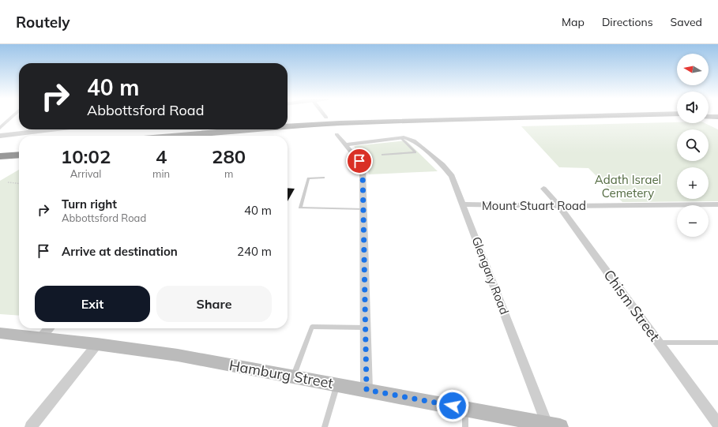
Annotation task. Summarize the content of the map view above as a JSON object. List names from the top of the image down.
{
  "streets": {
    "main road": ["Hamburg Street"],
    "street": ["Mount Stuart Road", "Glengary Road", "Chism Street"]
  },
  "crossings": [
    ["Mount Stuart Road", "Glengary Road"],
    ["Mount Stuart Road", "Chism Street"],
    ["Glengary Road", "Hamburg Street"]
  ],
  "parks": ["Adath Israel Cemetery"],
  "north": "left",
  "page": {
    "header": "Routely",
    "nav": ["Map", "Directions", "Saved"],
    "map_buttons": ["+", "−"],
    "turn": ["40 m", "Abbottsford Road"],
    "eta": [
      "10:02",
      "Arrival",
      "4",
      "min",
      "280",
      "m"
    ],
    "list": [
      {
        "name": "Turn right",
        "note": "Abbottsford Road",
        "value": "40 m"
      },
      {
        "name": "Arrive at destination",
        "value": "240 m"
      }
    ],
    "buttons": ["Exit", "Share"]
  }
}
